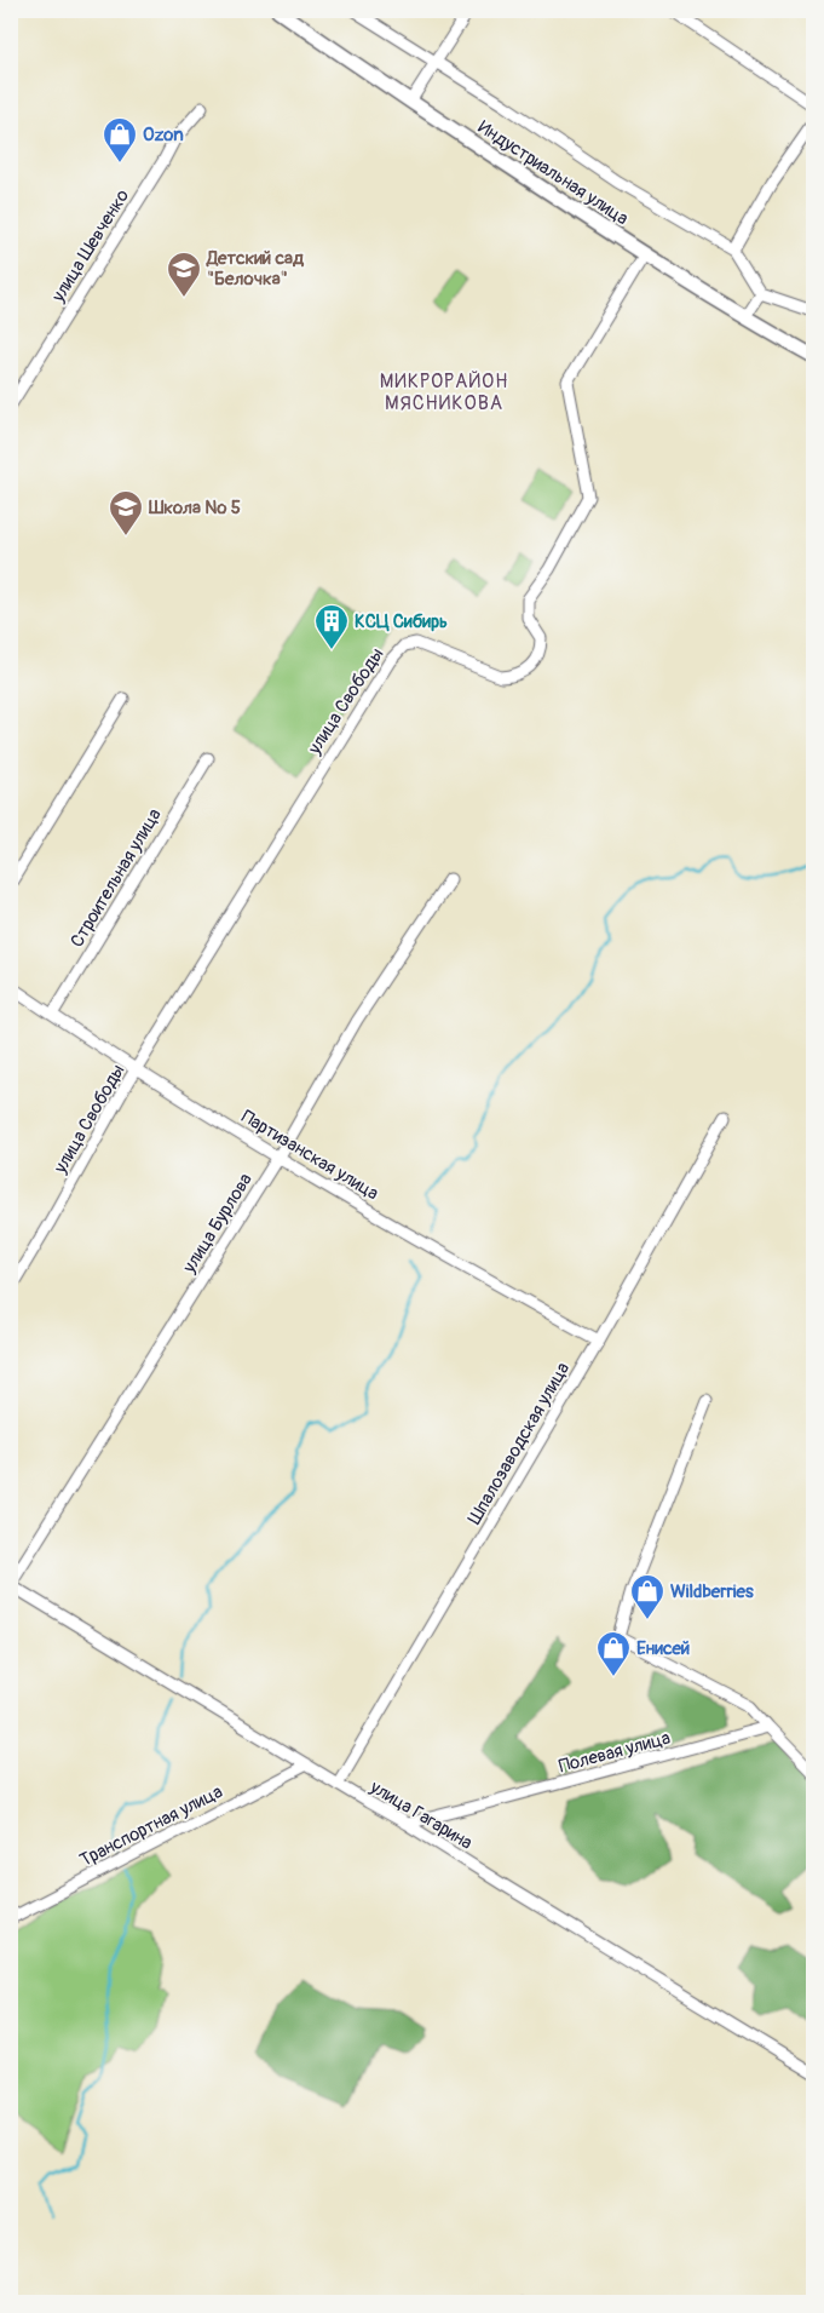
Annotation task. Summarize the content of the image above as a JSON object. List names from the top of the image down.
{
  "streets": {
    "street": [
      "Индустриальная улица",
      "улица Шевченко",
      "улица Свободы",
      "Строительная улица",
      "Партизанская улица",
      "улица Бурлова",
      "Шпалозаводская улица",
      "Полевая улица",
      "улица Гагарина",
      "Транспортная улица"
    ]
  },
  "crossings": [
    ["Индустриальная улица", "улица Свободы"],
    ["улица Свободы", "Партизанская улица"],
    ["Строительная улица", "Партизанская улица"],
    ["Партизанская улица", "улица Бурлова"],
    ["Партизанская улица", "Шпалозаводская улица"],
    ["улица Бурлова", "улица Гагарина"],
    ["Шпалозаводская улица", "улица Гагарина"],
    ["Полевая улица", "улица Гагарина"],
    ["улица Гагарина", "Транспортная улица"]
  ],
  "districts": ["МИКРОРАЙОН МЯСНИКОВА"],
  "places": {
    "shop": ["Ozon", "Wildberries", "Енисей"],
    "school or university": ["Детский сад \"Белочка\"", "Школа № 5"],
    "building": ["КСЦ Сибирь"]
  }
}
